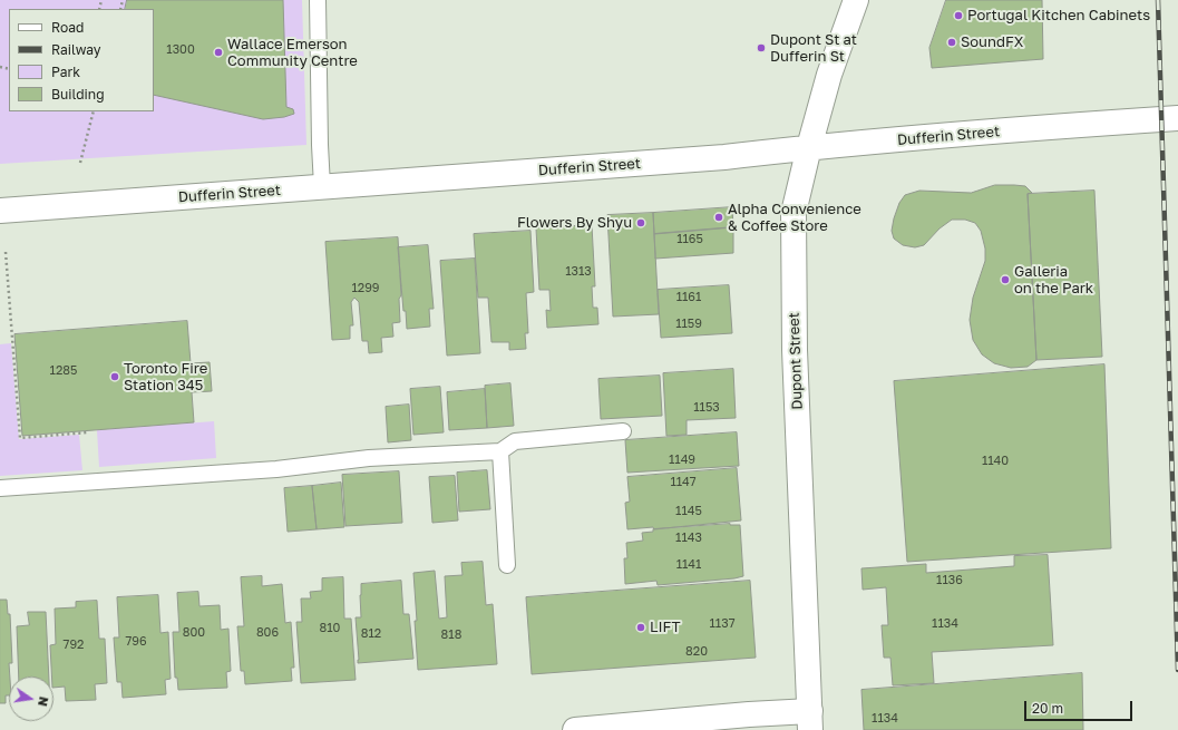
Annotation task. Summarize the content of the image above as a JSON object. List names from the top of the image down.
{
  "streets": {
    "main road": ["Dufferin Street", "Dupont Street"]
  },
  "crossings": [
    ["Dufferin Street", "Dupont Street"]
  ],
  "places": [
    "Portugal Kitchen Cabinets",
    "SoundFX",
    "Dupont St at Dufferin St",
    "Wallace Emerson Community Centre",
    "Alpha Convenience & Coffee Store",
    "Flowers By Shyu",
    "Galleria on the Park",
    "Toronto Fire Station 345",
    "LIFT"
  ],
  "house_numbers": [
    "1300",
    "1165",
    "1313",
    "1299",
    "1161",
    "1159",
    "1285",
    "1153",
    "1149",
    "1140",
    "1147",
    "1145",
    "1143",
    "1141",
    "1136",
    "1137",
    "1134",
    "810",
    "800",
    "806",
    "812",
    "818",
    "796",
    "792",
    "820",
    "1134"
  ],
  "legend": [
    "Road",
    "Railway",
    "Park",
    "Building"
  ],
  "scale_bar": "20 m",
  "north": "right"
}
